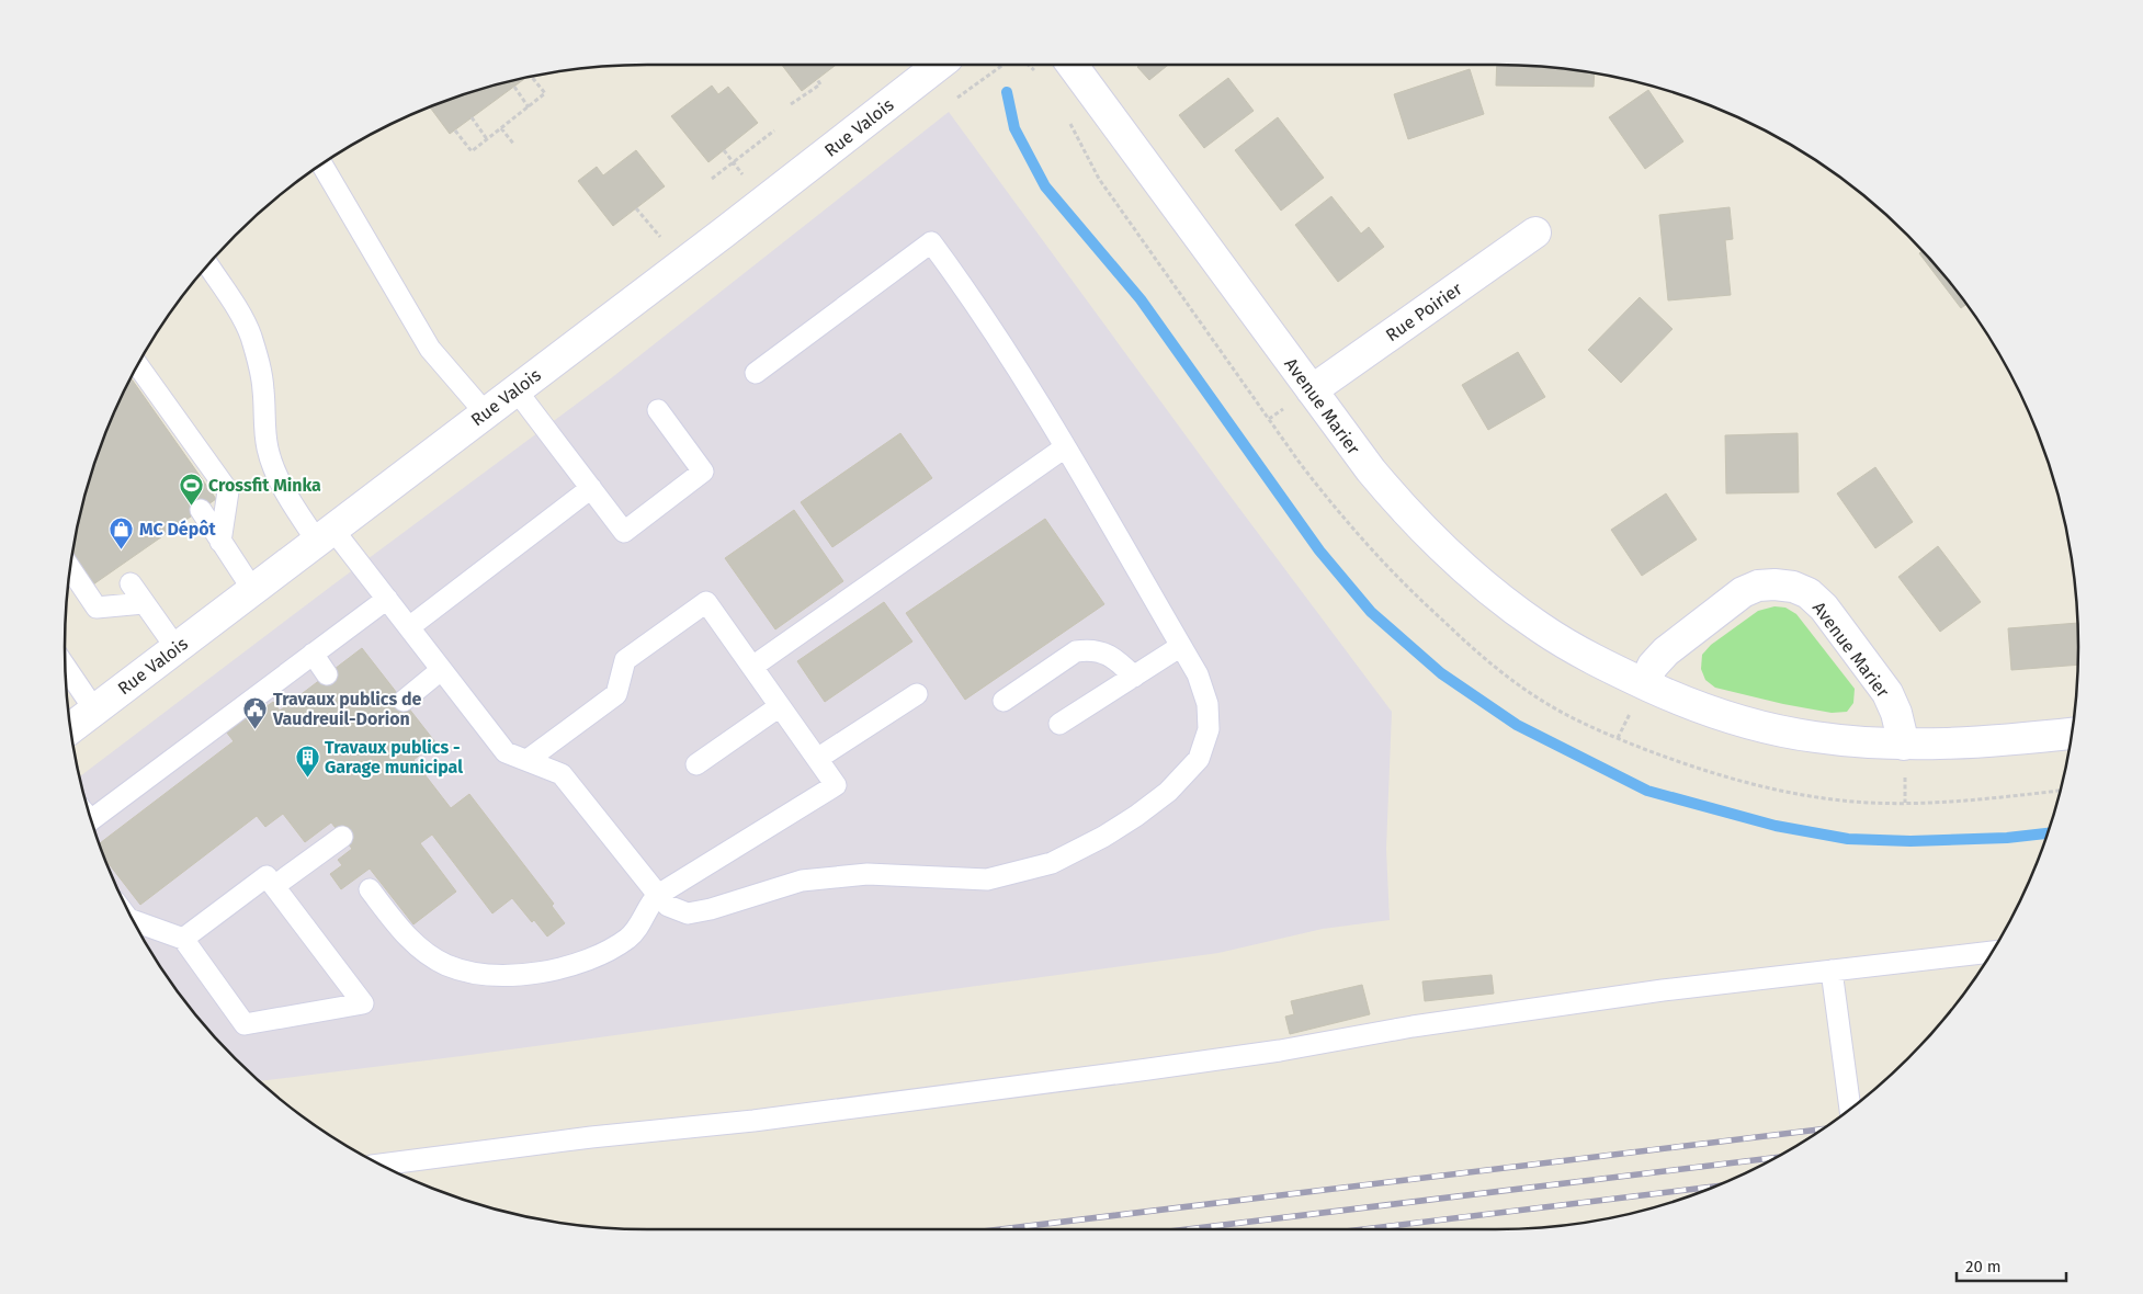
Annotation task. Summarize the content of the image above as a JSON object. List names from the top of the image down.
{
  "streets": {
    "street": ["Rue Valois", "Rue Poirier", "Avenue Marier"]
  },
  "crossings": [
    ["Rue Poirier", "Avenue Marier"]
  ],
  "places": {
    "sports": ["Crossfit Minka"],
    "shop": ["MC Dépôt"],
    "public building": ["Travaux publics de Vaudreuil-Dorion"],
    "building": ["Travaux publics - Garage municipal"]
  },
  "scale_bar": "20 m"
}
